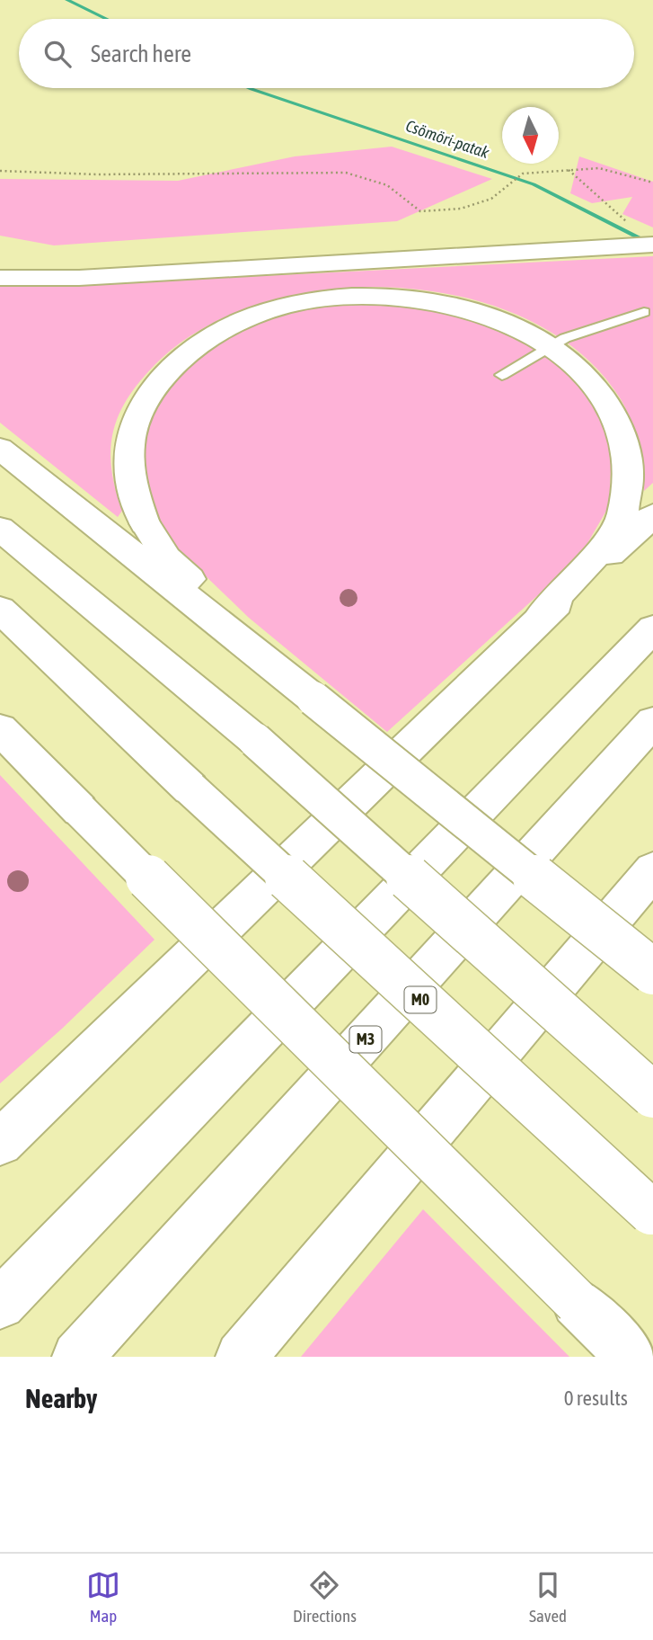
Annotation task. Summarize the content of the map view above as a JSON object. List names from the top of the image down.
{
  "streets": {
    "highway": ["M0", "M3"]
  },
  "water": ["Csömöri-patak"],
  "north": "bottom",
  "page": {
    "search": "Search here",
    "heading": ["Nearby", "0 results"],
    "nav": ["Map", "Directions", "Saved"]
  }
}
